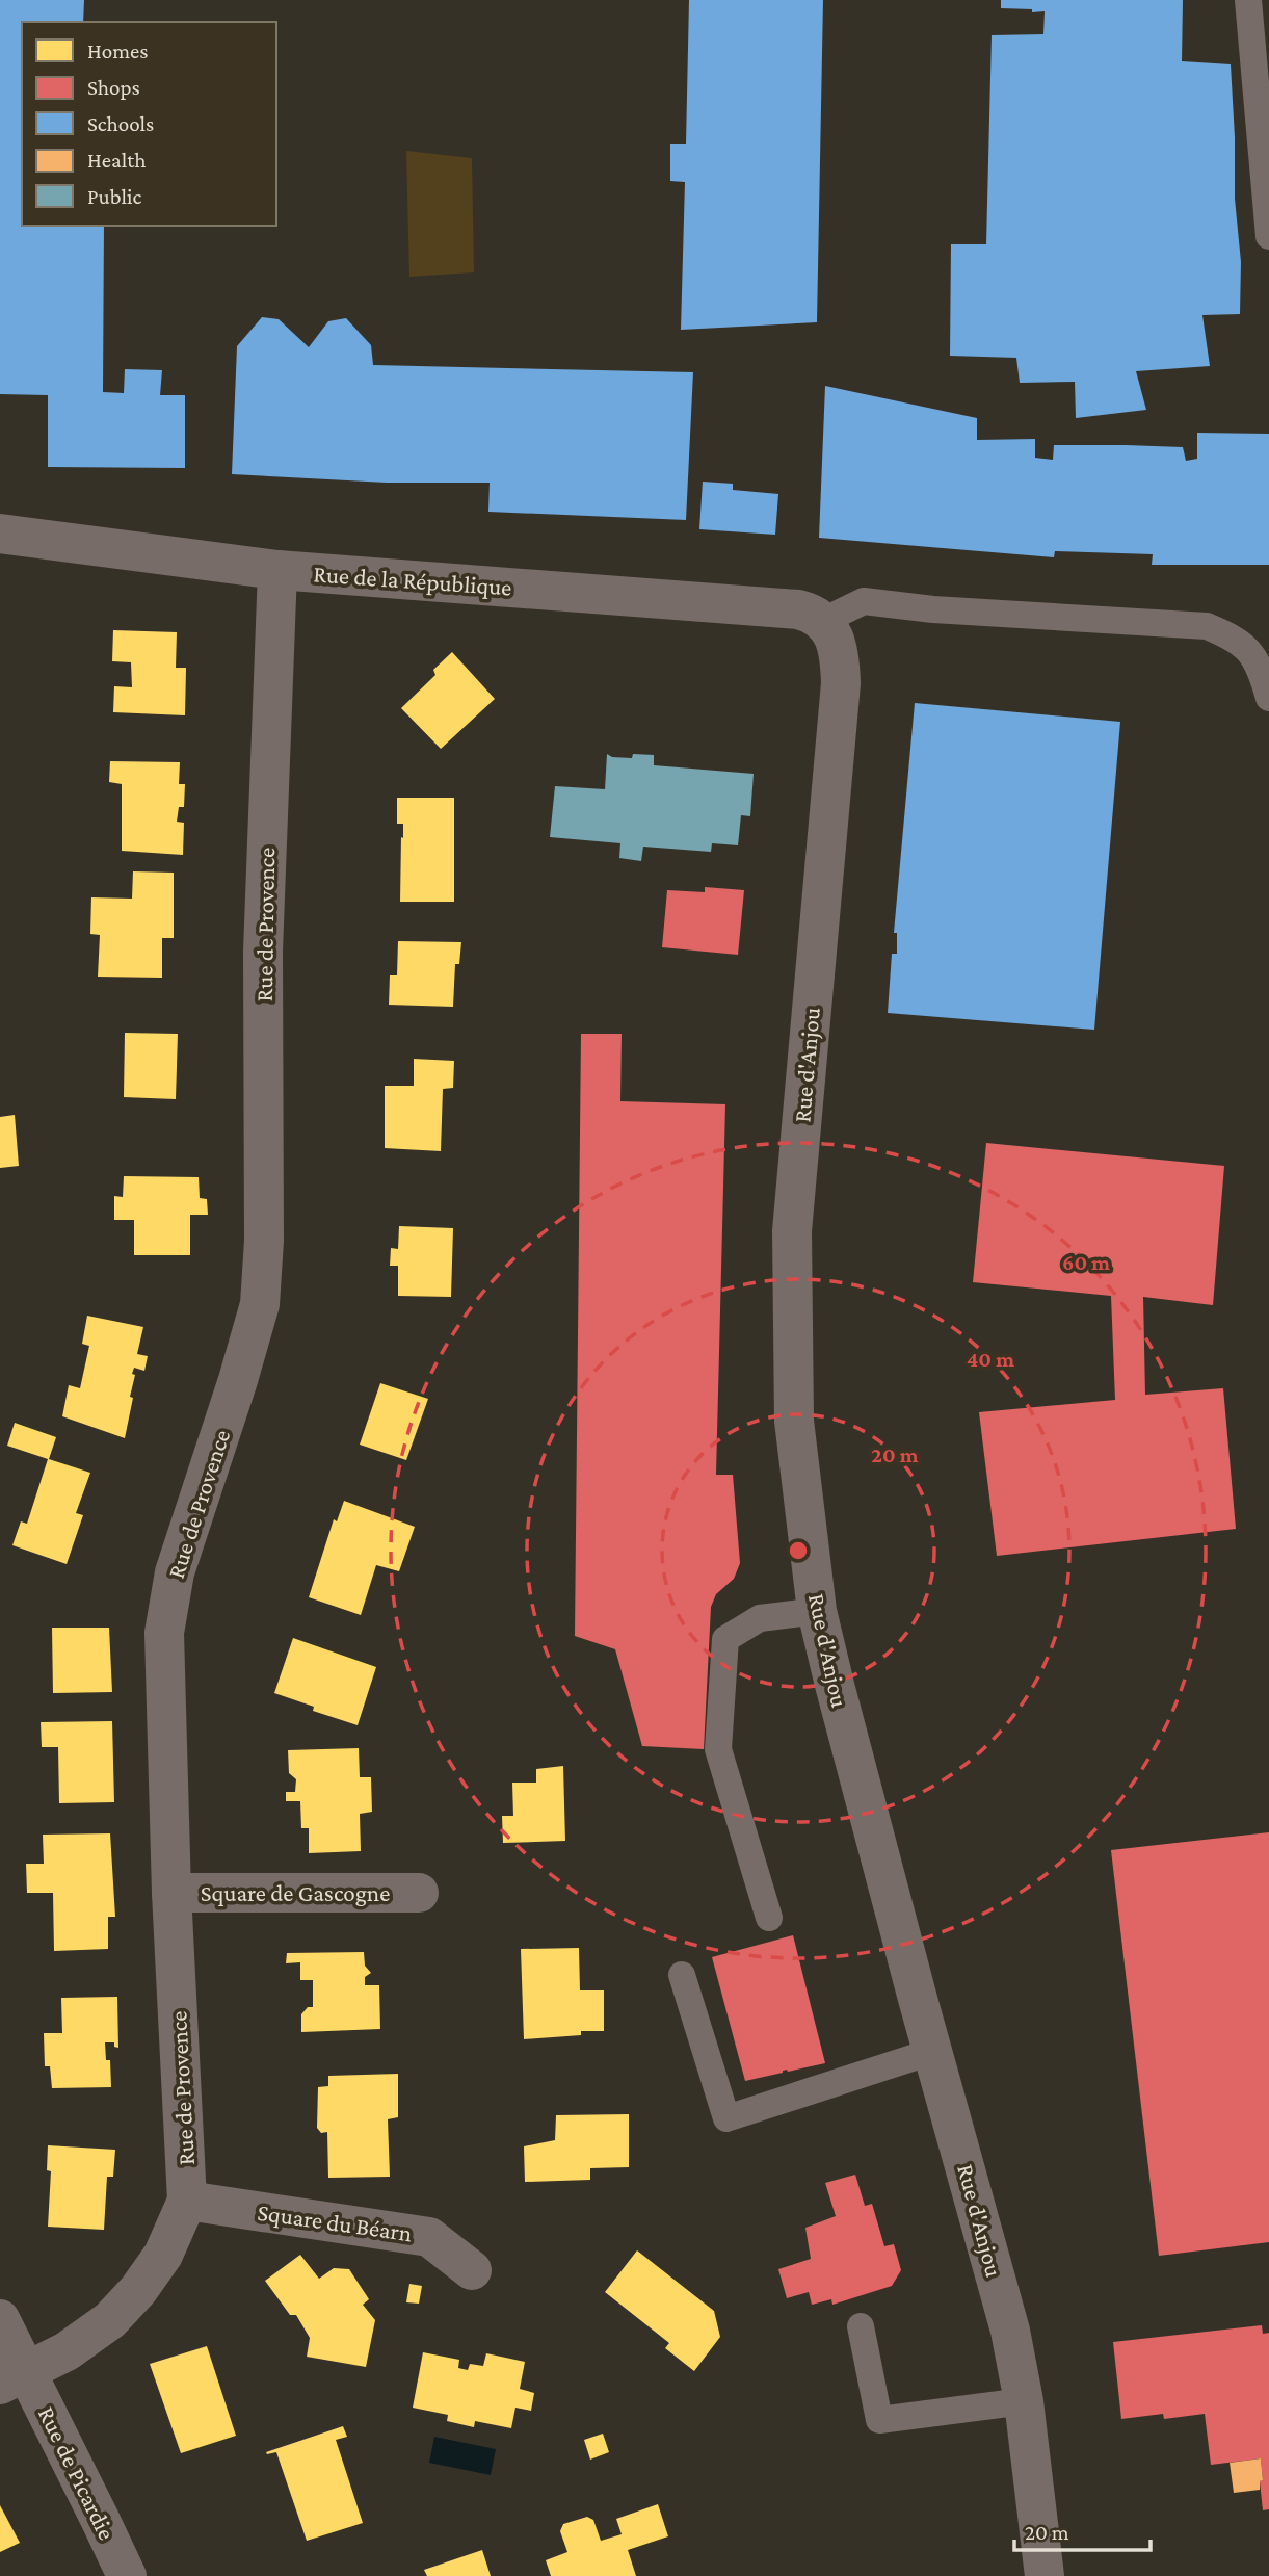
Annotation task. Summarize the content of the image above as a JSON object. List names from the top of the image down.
{
  "streets": {
    "street": [
      "Rue de la République",
      "Rue de Provence",
      "Rue d'Anjou",
      "Square de Gascogne",
      "Square du Béarn",
      "Rue de Picardie"
    ]
  },
  "crossings": [
    ["Rue de la République", "Rue de Provence"],
    ["Rue de la République", "Rue d'Anjou"],
    ["Rue de Provence", "Square de Gascogne"],
    ["Rue de Provence", "Square du Béarn"],
    ["Rue de Provence", "Rue de Picardie"]
  ],
  "legend": [
    "Homes",
    "Shops",
    "Schools",
    "Health",
    "Public"
  ],
  "scale_bar": "20 m",
  "rings": ["60 m", "40 m", "20 m"]
}
